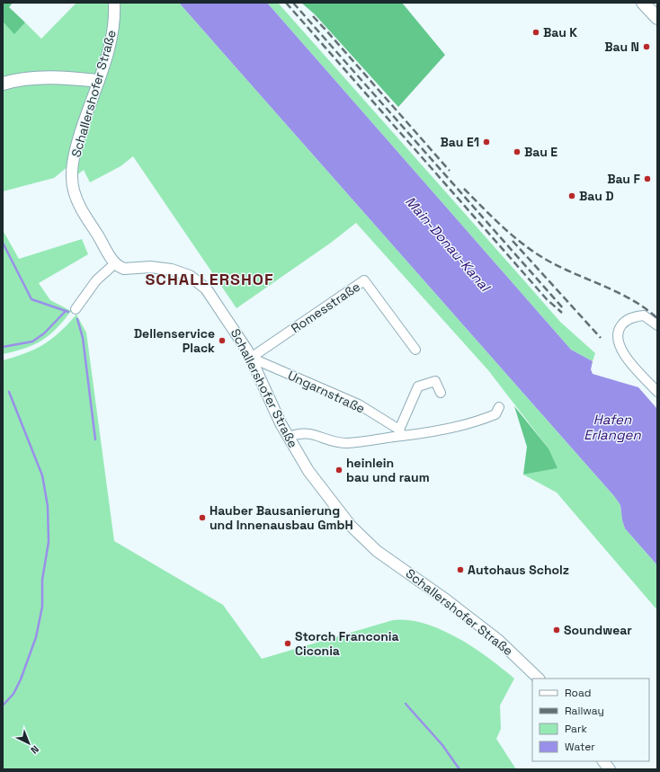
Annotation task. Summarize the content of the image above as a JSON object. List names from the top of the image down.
{
  "streets": {
    "street": ["Schallershofer Straße", "Romesstraße", "Ungarnstraße"]
  },
  "crossings": [
    ["Schallershofer Straße", "Romesstraße"],
    ["Schallershofer Straße", "Ungarnstraße"],
    ["Romesstraße", "Ungarnstraße"]
  ],
  "districts": ["SCHALLERSHOF"],
  "water": ["Main-Donau-Kanal", "Hafen Erlangen"],
  "places": [
    "Bau K",
    "Bau N",
    "Bau E1",
    "Bau E",
    "Bau F",
    "Bau D",
    "Dellenservice Plack",
    "heinlein bau und raum",
    "Hauber Bausanierung und Innenausbau GmbH",
    "Autohaus Scholz",
    "Soundwear",
    "Storch Franconia Ciconia"
  ],
  "legend": [
    "Road",
    "Railway",
    "Park",
    "Water"
  ],
  "north": "bottom right"
}
